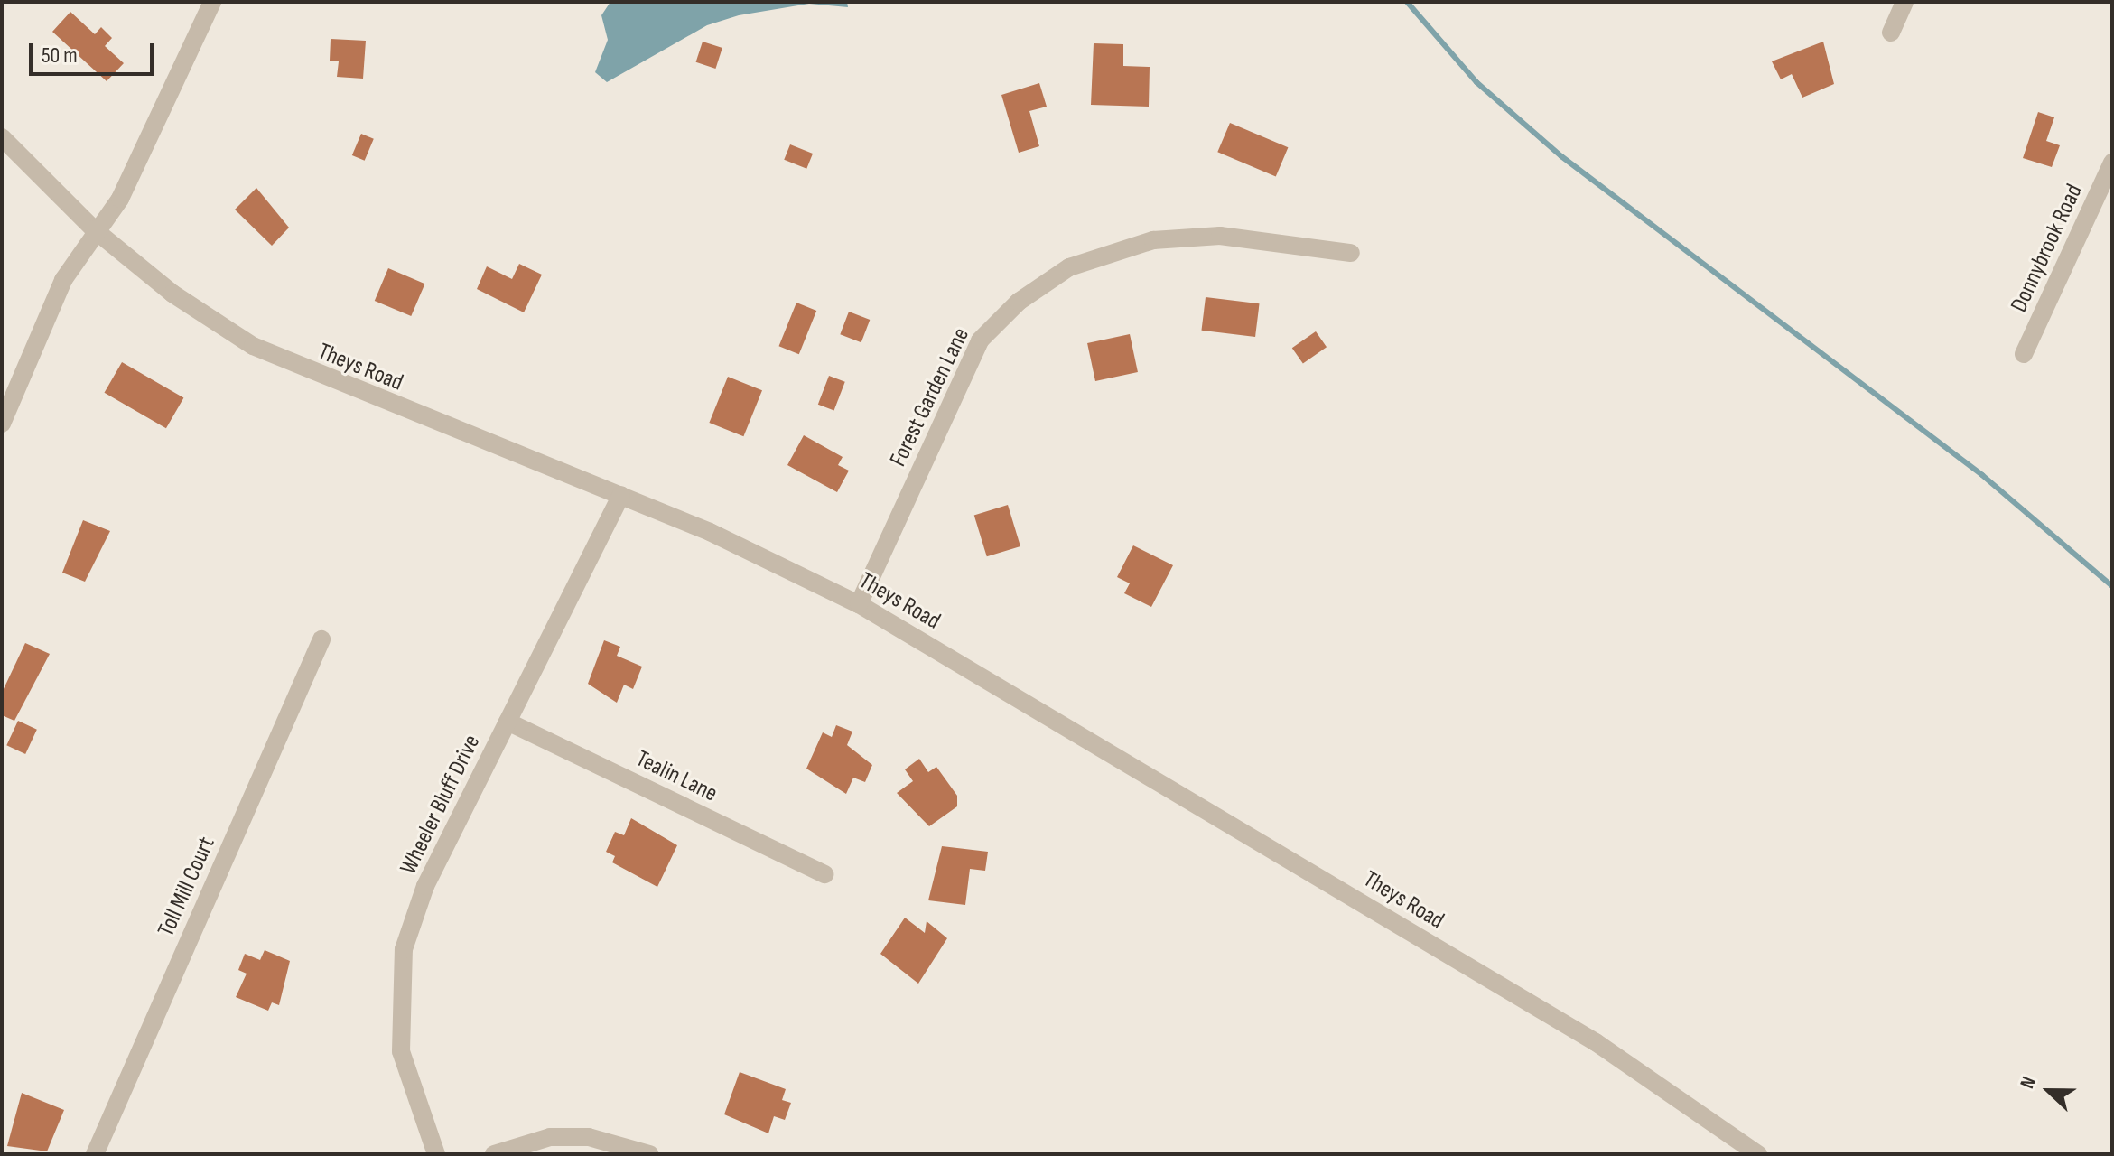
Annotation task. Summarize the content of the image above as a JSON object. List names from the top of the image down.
{
  "streets": {
    "street": [
      "Donnybrook Road",
      "Theys Road",
      "Forest Garden Lane",
      "Tealin Lane",
      "Wheeler Bluff Drive",
      "Toll Mill Court"
    ]
  },
  "crossings": [
    ["Theys Road", "Forest Garden Lane"],
    ["Theys Road", "Wheeler Bluff Drive"],
    ["Tealin Lane", "Wheeler Bluff Drive"]
  ],
  "scale_bar": "50 m",
  "north": "left"
}
